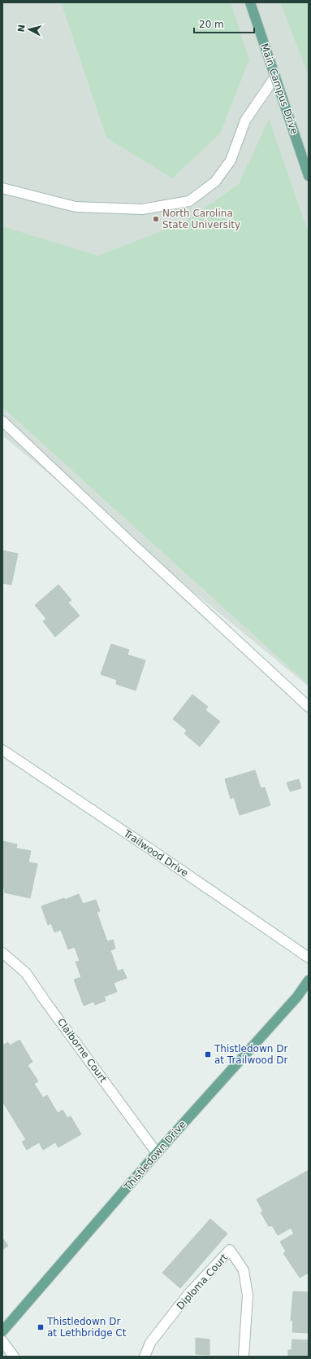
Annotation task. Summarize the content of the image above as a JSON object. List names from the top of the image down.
{
  "streets": {
    "main road": ["Main Campus Drive", "Thistledown Drive"],
    "street": ["Trailwood Drive", "Claiborne Court", "Diploma Court"]
  },
  "crossings": [
    ["Claiborne Court", "Thistledown Drive"]
  ],
  "places": {
    "other": ["North Carolina State University"],
    "transit": ["Thistledown Dr at Trailwood Dr", "Thistledown Dr at Lethbridge Ct"]
  },
  "scale_bar": "20 m",
  "north": "left"
}
